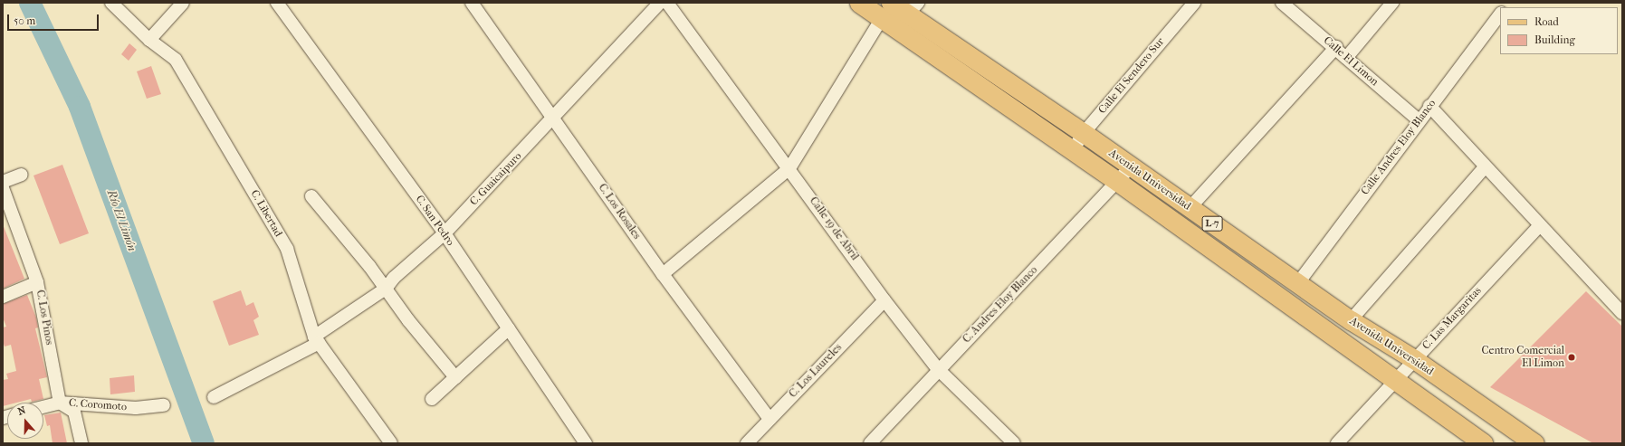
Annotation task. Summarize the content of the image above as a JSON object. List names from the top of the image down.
{
  "streets": {
    "main road": ["Avenida Universidad", "L-7"],
    "street": [
      "Calle El Limon",
      "Calle El Sendero Sur",
      "Calle Andres Eloy Blanco",
      "C. Guaicaipuro",
      "C. Los Rosales",
      "C. Libertad",
      "C. San Pedro",
      "Calle 19 de Abril",
      "C. Andres Eloy Blanco",
      "C. Los Pinos",
      "C. Las Margaritas",
      "C. Los Laureles",
      "C. Coromoto"
    ]
  },
  "crossings": [
    ["Calle El Limon", "Calle Andres Eloy Blanco"],
    ["Calle El Sendero Sur", "Avenida Universidad"],
    ["Calle Andres Eloy Blanco", "Avenida Universidad"],
    ["C. Guaicaipuro", "C. Los Rosales"],
    ["C. Guaicaipuro", "C. Libertad"],
    ["C. Guaicaipuro", "C. San Pedro"],
    ["Avenida Universidad", "C. Andres Eloy Blanco"],
    ["Avenida Universidad", "C. Las Margaritas"],
    ["C. Los Rosales", "C. Los Laureles"],
    ["Calle 19 de Abril", "C. Andres Eloy Blanco"],
    ["Calle 19 de Abril", "C. Los Laureles"],
    ["C. Los Pinos", "C. Coromoto"]
  ],
  "water": ["Río El Limón"],
  "places": ["Centro Comercial El Limon"],
  "legend": ["Road", "Building"],
  "scale_bar": "50 m",
  "north": "top"
}
